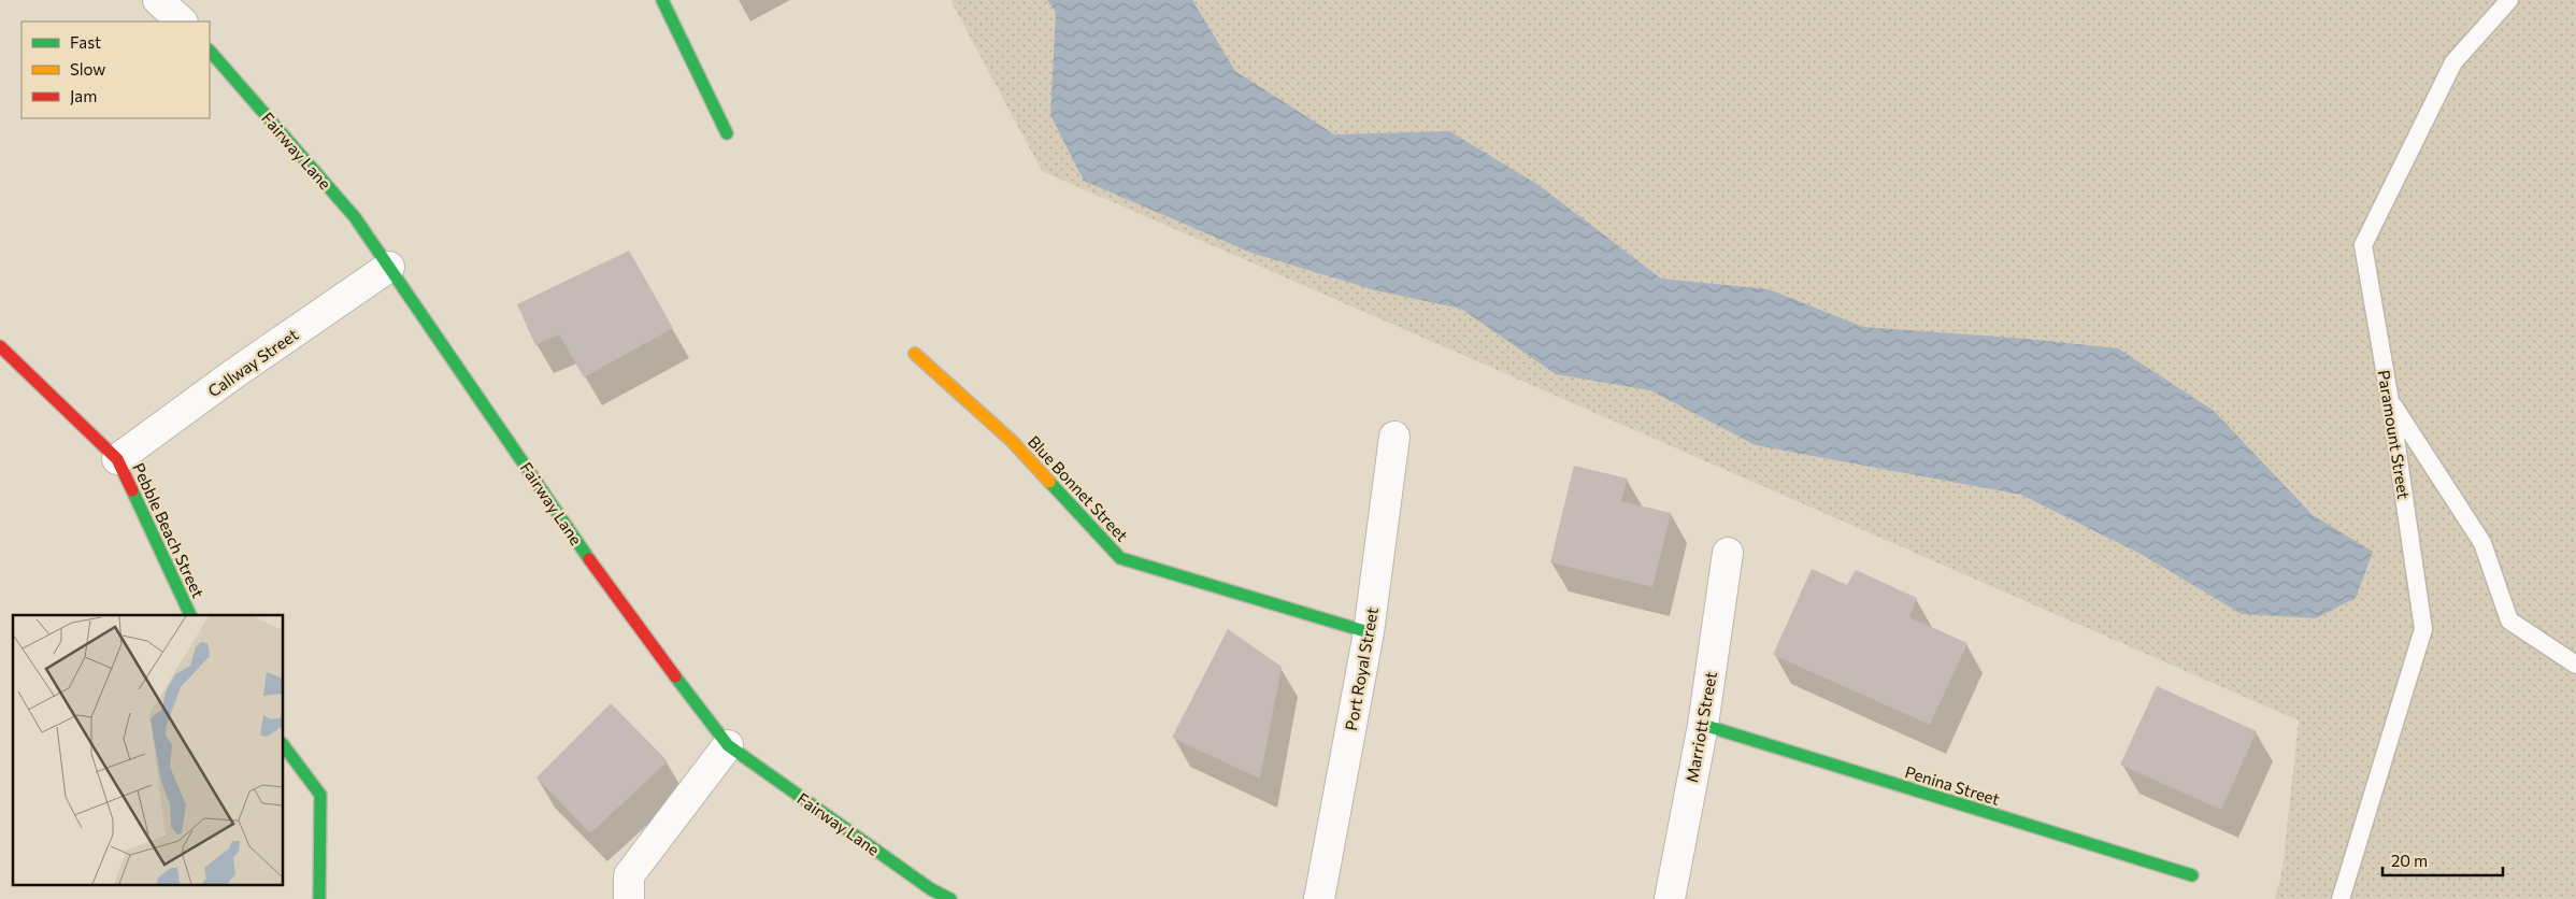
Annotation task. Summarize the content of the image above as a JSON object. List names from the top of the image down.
{
  "streets": {
    "street": [
      "Fairway Lane",
      "Callway Street",
      "Blue Bonnet Street",
      "Pebble Beach Street",
      "Port Royal Street",
      "Marriott Street",
      "Penina Street"
    ],
    "lane": ["Paramount Street"]
  },
  "crossings": [
    ["Fairway Lane", "Callway Street"],
    ["Callway Street", "Pebble Beach Street"],
    ["Blue Bonnet Street", "Port Royal Street"],
    ["Marriott Street", "Penina Street"]
  ],
  "legend": ["Fast", "Slow", "Jam"],
  "scale_bar": "20 m"
}
